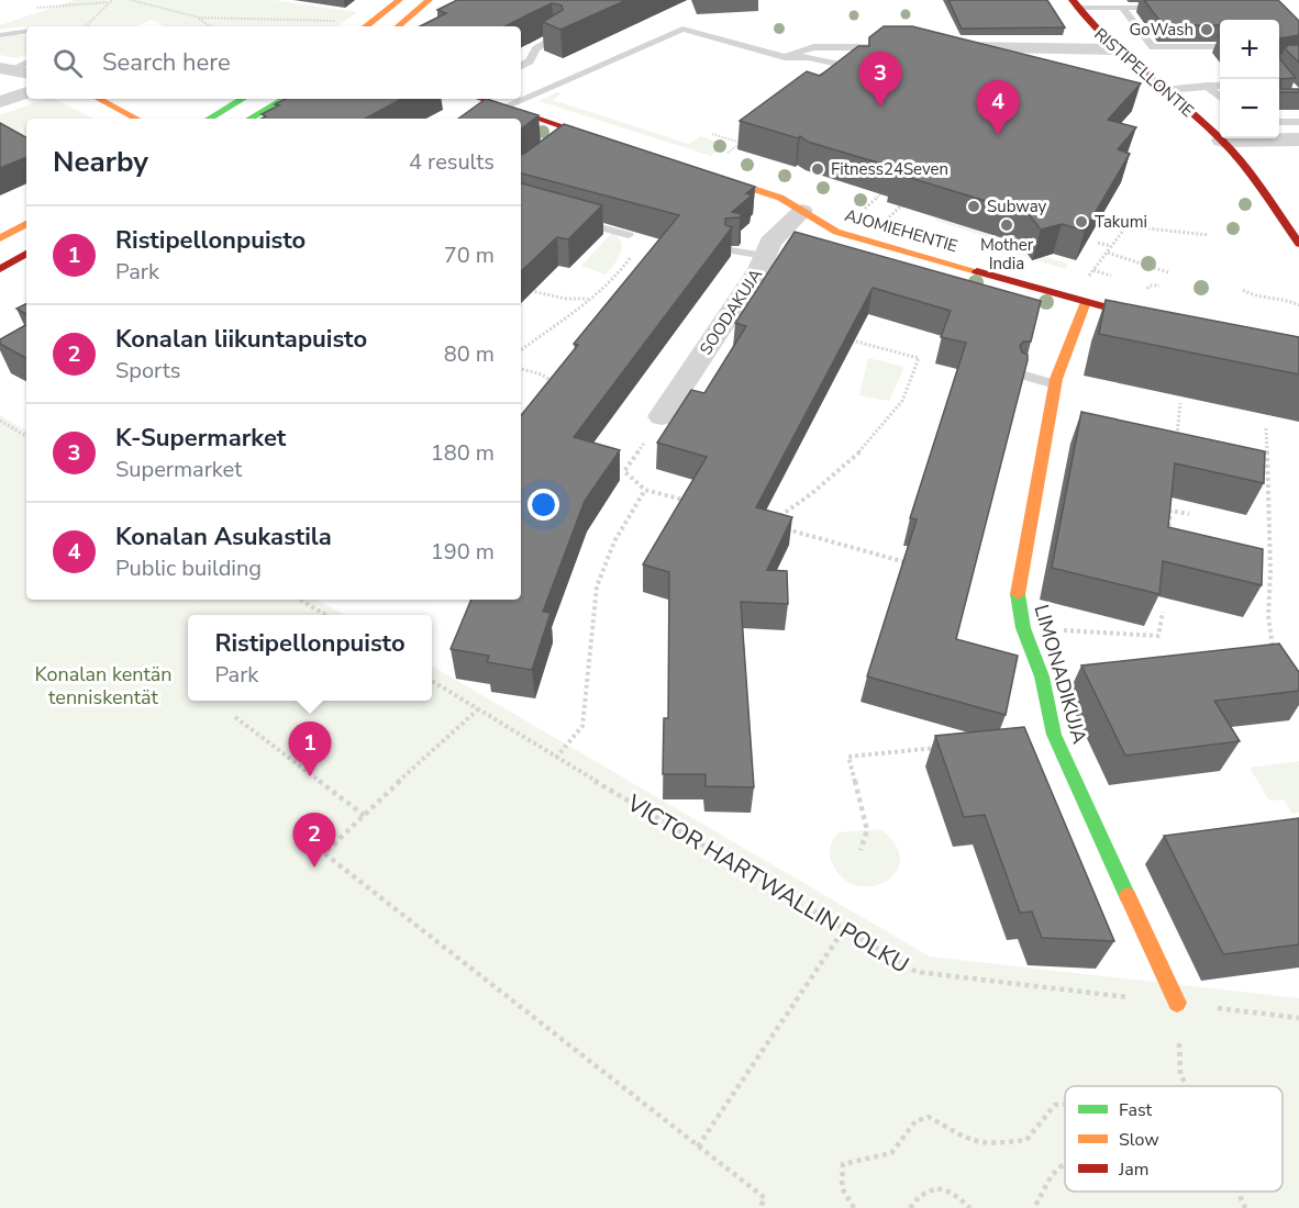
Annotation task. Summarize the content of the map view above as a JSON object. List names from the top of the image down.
{
  "streets": {
    "street": [
      "RISTIPELLONTIE",
      "AJOMIEHENTIE",
      "SOODAKUJA",
      "LIMONADIKUJA"
    ],
    "path": ["VICTOR HARTWALLIN POLKU"]
  },
  "crossings": [
    ["AJOMIEHENTIE", "SOODAKUJA"],
    ["AJOMIEHENTIE", "LIMONADIKUJA"],
    ["LIMONADIKUJA", "VICTOR HARTWALLIN POLKU"]
  ],
  "parks": ["Konalan kentän tenniskentät"],
  "places": [
    "GoWash",
    "Fitness24Seven",
    "Subway",
    "Takumi",
    "Mother India"
  ],
  "legend": ["Fast", "Slow", "Jam"],
  "page": {
    "map_buttons": ["+", "−"],
    "search": "Search here",
    "pins": [
      "3",
      "4",
      "1",
      "2"
    ],
    "heading": ["Nearby", "4 results"],
    "list": [
      {
        "mark": "1",
        "name": "Ristipellonpuisto",
        "note": "Park",
        "value": "70 m"
      },
      {
        "mark": "2",
        "name": "Konalan liikuntapuisto",
        "note": "Sports",
        "value": "80 m"
      },
      {
        "mark": "3",
        "name": "K-Supermarket",
        "note": "Supermarket",
        "value": "180 m"
      },
      {
        "mark": "4",
        "name": "Konalan Asukastila",
        "note": "Public building",
        "value": "190 m"
      }
    ],
    "popup": ["Ristipellonpuisto", "Park"]
  }
}
